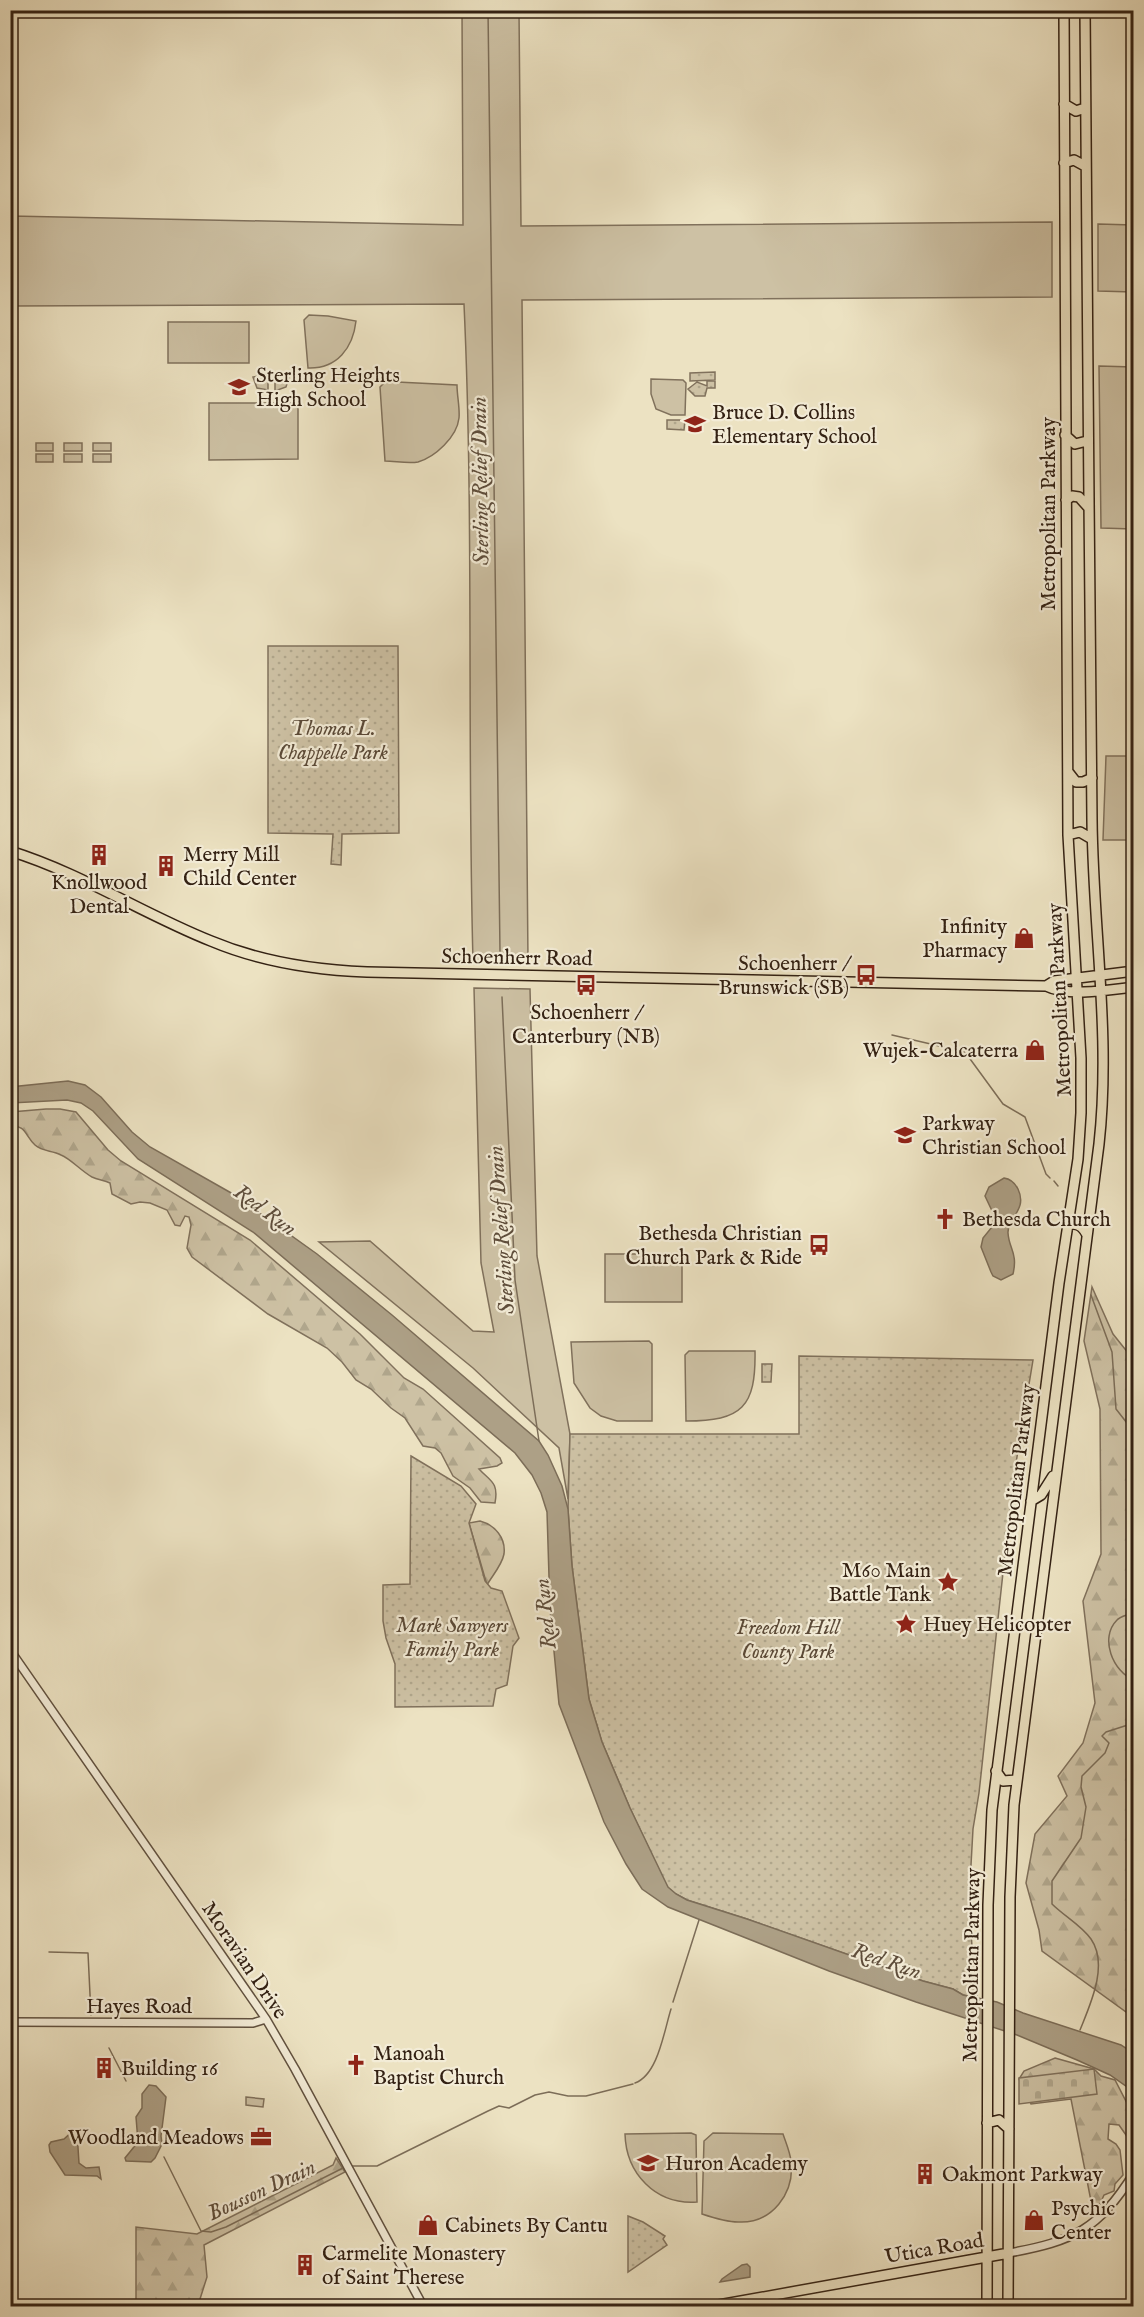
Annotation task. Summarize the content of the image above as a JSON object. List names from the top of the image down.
{
  "streets": {
    "main road": ["Metropolitan Parkway", "Schoenherr Road", "Utica Road"],
    "street": ["Moravian Drive", "Hayes Road"]
  },
  "crossings": [
    ["Metropolitan Parkway", "Schoenherr Road"],
    ["Metropolitan Parkway", "Utica Road"],
    ["Moravian Drive", "Hayes Road"]
  ],
  "water": ["Sterling Relief Drain", "Red Run", "Bousson Drain"],
  "parks": ["Thomas L. Chappelle Park", "Mark Sawyers Family Park", "Freedom Hill County Park"],
  "places": {
    "school or university": [
      "Sterling Heights High School",
      "Bruce D. Collins Elementary School",
      "Parkway Christian School",
      "Huron Academy"
    ],
    "building": [
      "Knollwood Dental",
      "Merry Mill Child Center",
      "Building 16",
      "Oakmont Parkway",
      "Carmelite Monastery of Saint Therese"
    ],
    "shop": [
      "Infinity Pharmacy",
      "Wujek-Calcaterra",
      "Psychic Center",
      "Cabinets By Cantu"
    ],
    "bus stop": ["Schoenherr / Brunswick (SB)", "Schoenherr / Canterbury (NB)", "Bethesda Christian Church Park & Ride"],
    "church": ["Bethesda Church", "Manoah Baptist Church"],
    "place": ["M60 Main Battle Tank", "Huey Helicopter"],
    "office": ["Woodland Meadows"]
  }
}
